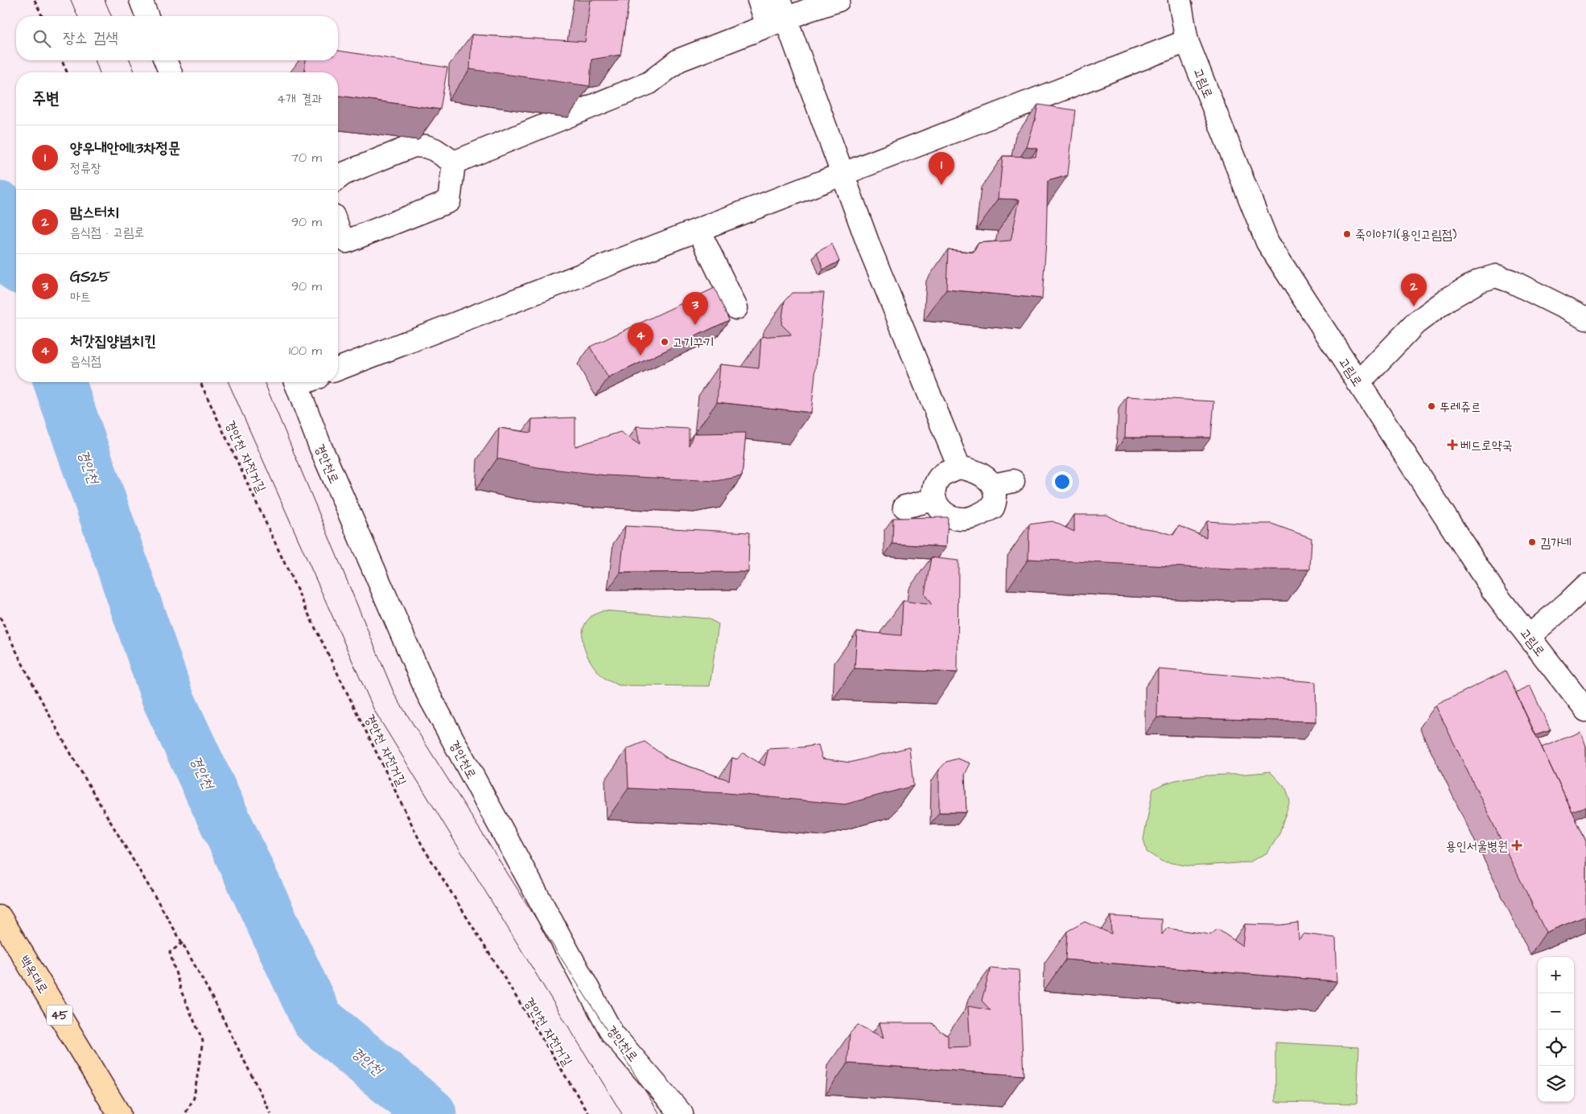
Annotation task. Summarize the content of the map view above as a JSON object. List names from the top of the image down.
{
  "streets": {
    "main road": ["백옥대로", "45"],
    "street": ["고림로", "경안천로"],
    "path": ["경안천 자전거길"]
  },
  "water": ["경안천"],
  "places": {
    "other": [
      "죽이야기(용인고림점)",
      "고기꾸기",
      "뚜레쥬르",
      "김가네"
    ],
    "health": ["베드로약국", "용인서울병원"]
  },
  "page": {
    "search": "장소 검색",
    "heading": ["주변", "4개 결과"],
    "list": [
      {
        "mark": "1",
        "name": "양우내안에1.3차정문",
        "note": "정류장",
        "value": "70 m"
      },
      {
        "mark": "2",
        "name": "맘스터치",
        "note": "음식점 · 고림로",
        "value": "90 m"
      },
      {
        "mark": "3",
        "name": "GS25",
        "note": "마트",
        "value": "90 m"
      },
      {
        "mark": "4",
        "name": "처갓집양념치킨",
        "note": "음식점",
        "value": "100 m"
      }
    ],
    "pins": [
      "1",
      "2",
      "3",
      "4"
    ],
    "map_buttons": ["+", "−"]
  }
}
